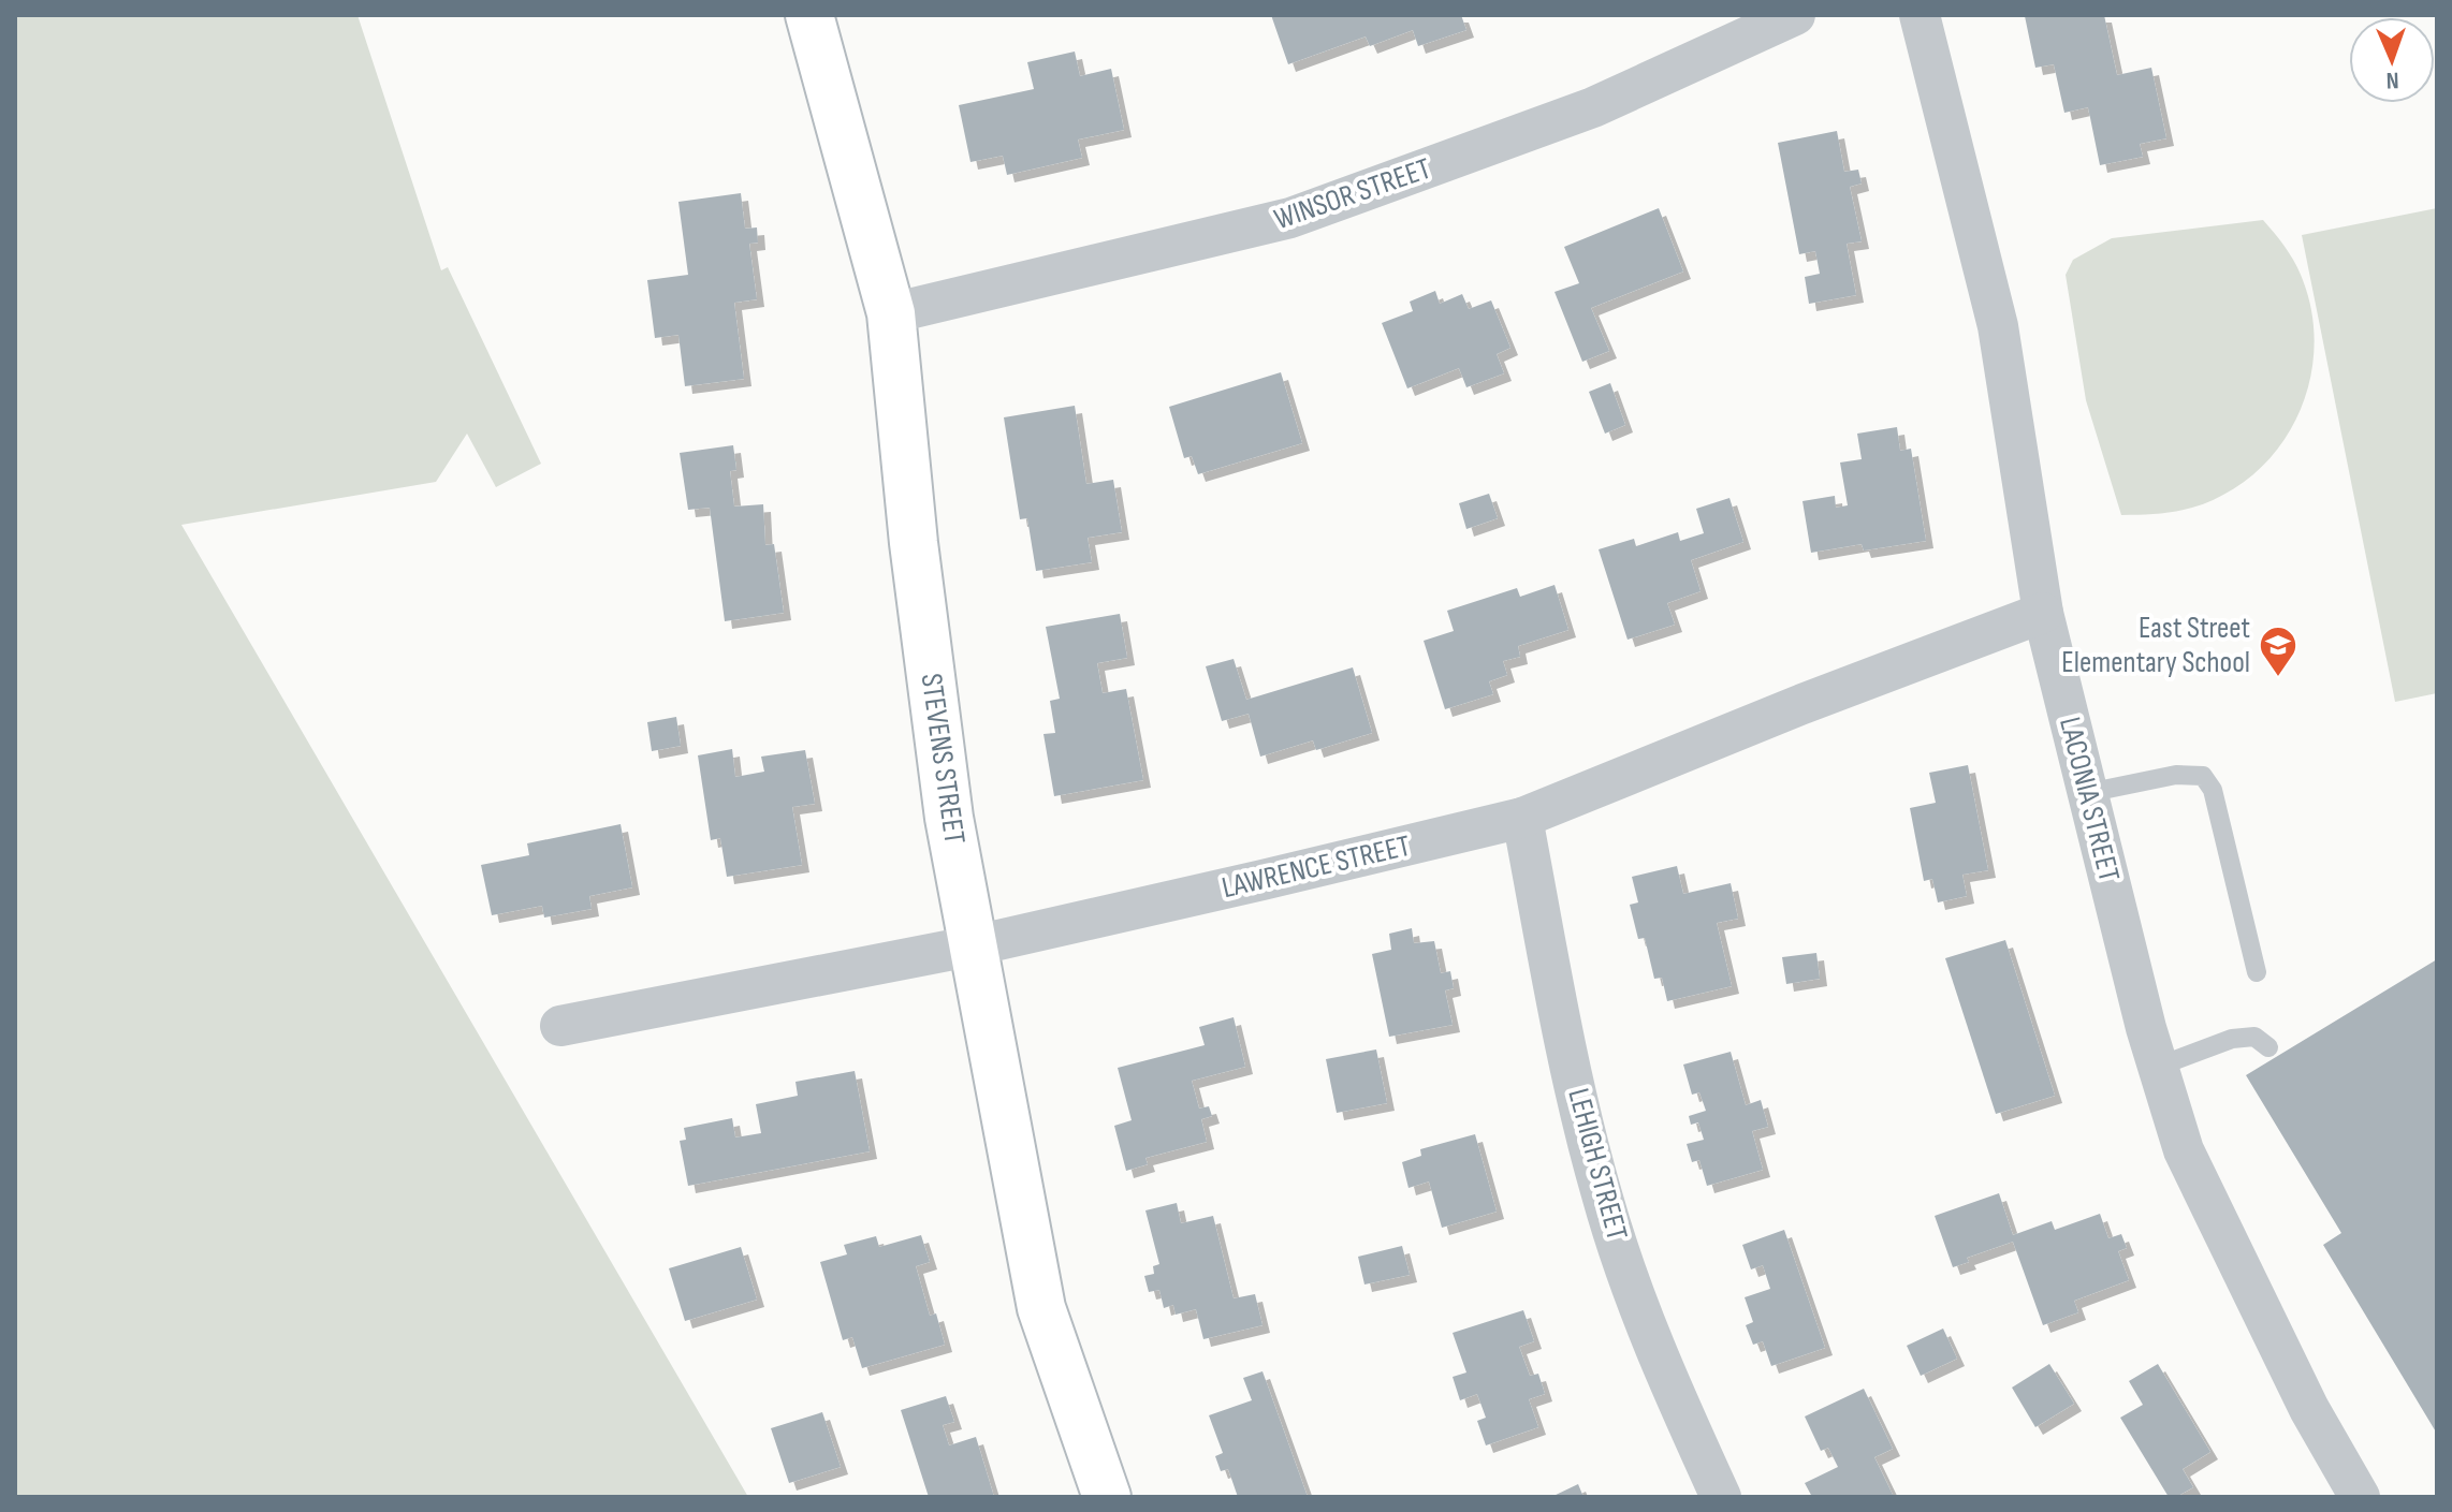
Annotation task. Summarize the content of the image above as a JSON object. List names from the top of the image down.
{
  "streets": {
    "street": [
      "WINSOR STREET",
      "STEVENS STREET",
      "LACONIA STREET",
      "LAWRENCE STREET",
      "LEHIGH STREET"
    ]
  },
  "crossings": [
    ["WINSOR STREET", "STEVENS STREET"],
    ["STEVENS STREET", "LAWRENCE STREET"],
    ["LACONIA STREET", "LAWRENCE STREET"],
    ["LAWRENCE STREET", "LEHIGH STREET"]
  ],
  "places": {
    "school or university": ["East Street Elementary School"]
  },
  "north": "bottom"
}
